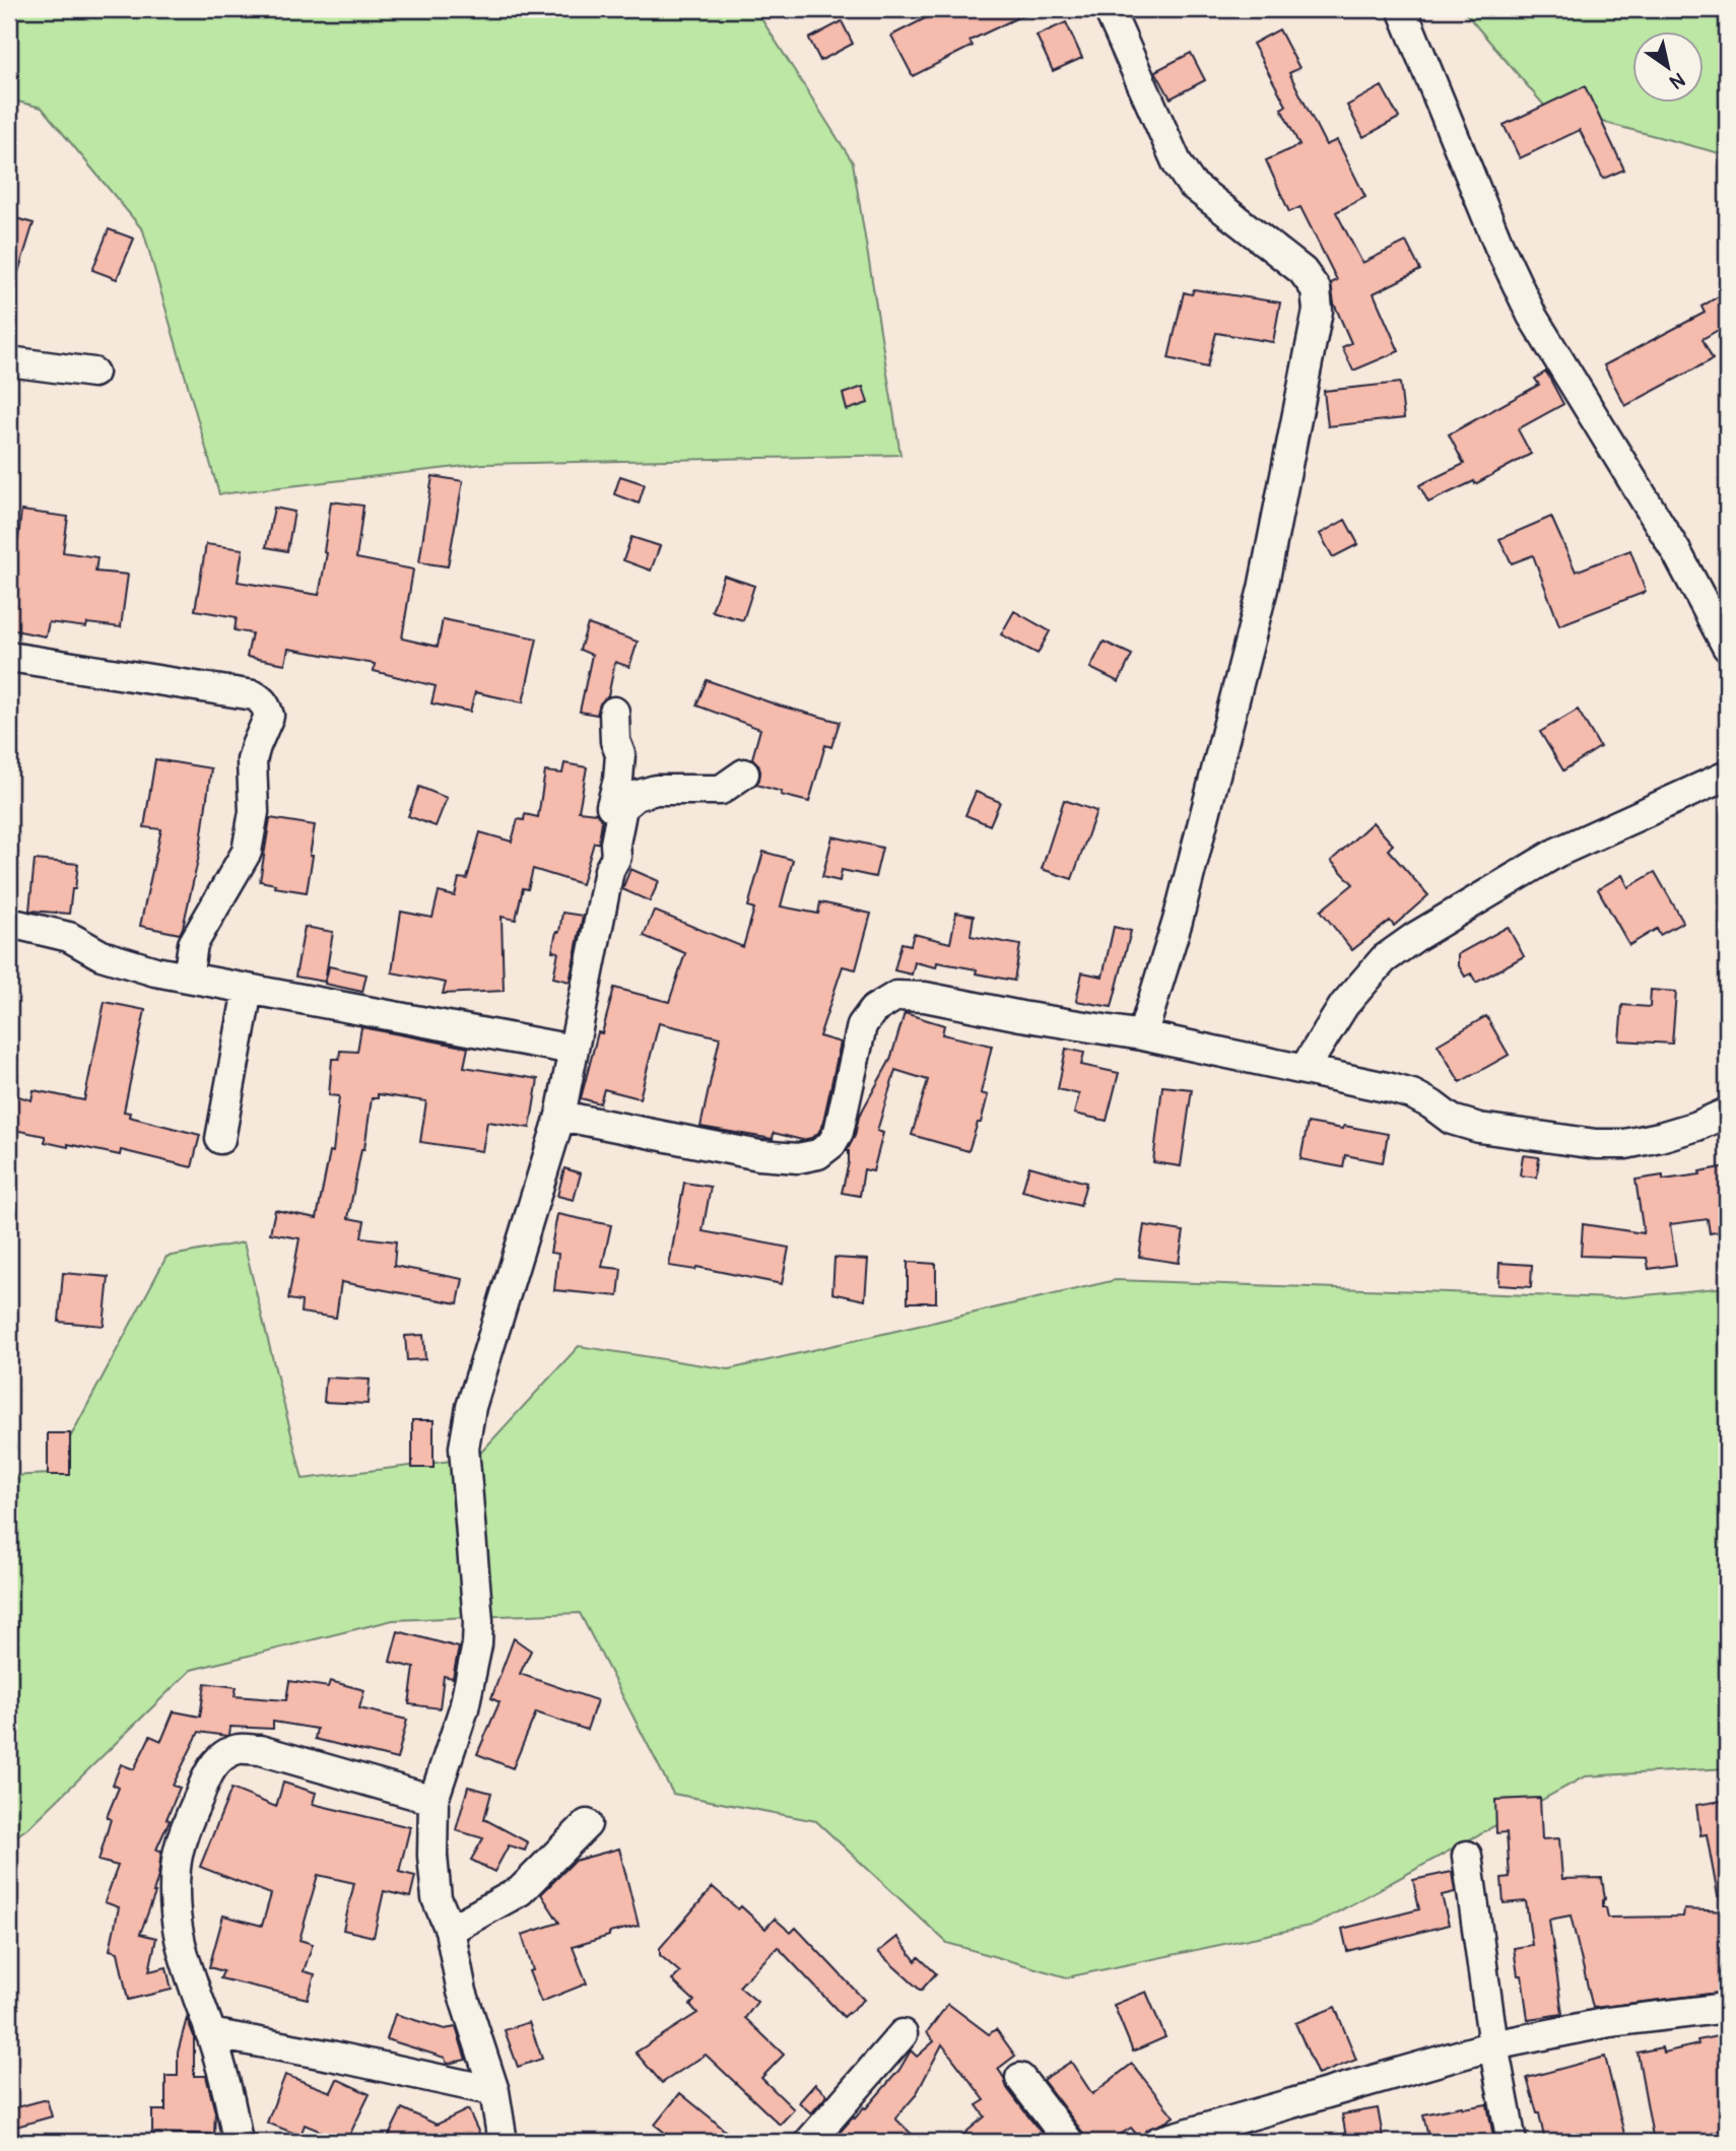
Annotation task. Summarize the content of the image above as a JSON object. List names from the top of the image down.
{
  "north": "bottom right"
}
